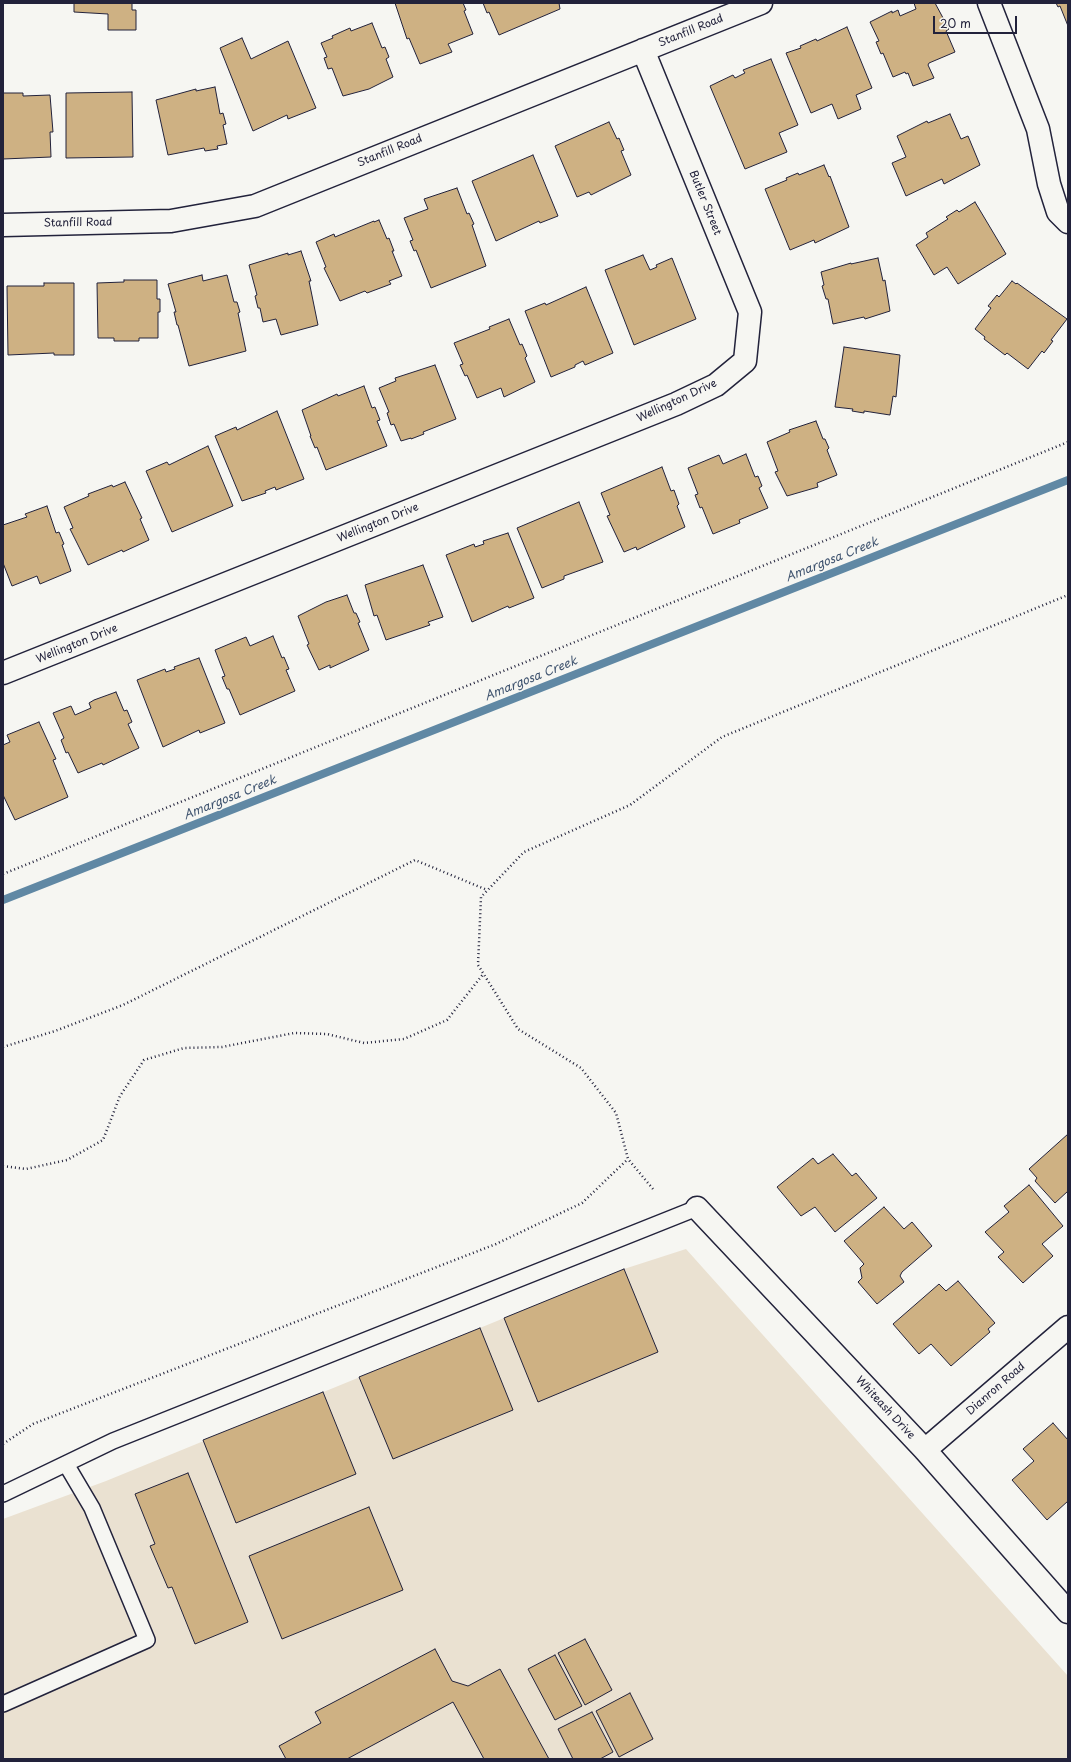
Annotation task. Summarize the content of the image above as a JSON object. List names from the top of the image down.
{
  "streets": {
    "street": [
      "Stanfill Road",
      "Butler Street",
      "Wellington Drive",
      "Dianron Road",
      "Whiteash Drive"
    ]
  },
  "crossings": [
    ["Stanfill Road", "Butler Street"],
    ["Butler Street", "Wellington Drive"],
    ["Dianron Road", "Whiteash Drive"]
  ],
  "water": ["Amargosa Creek"],
  "scale_bar": "20 m"
}
